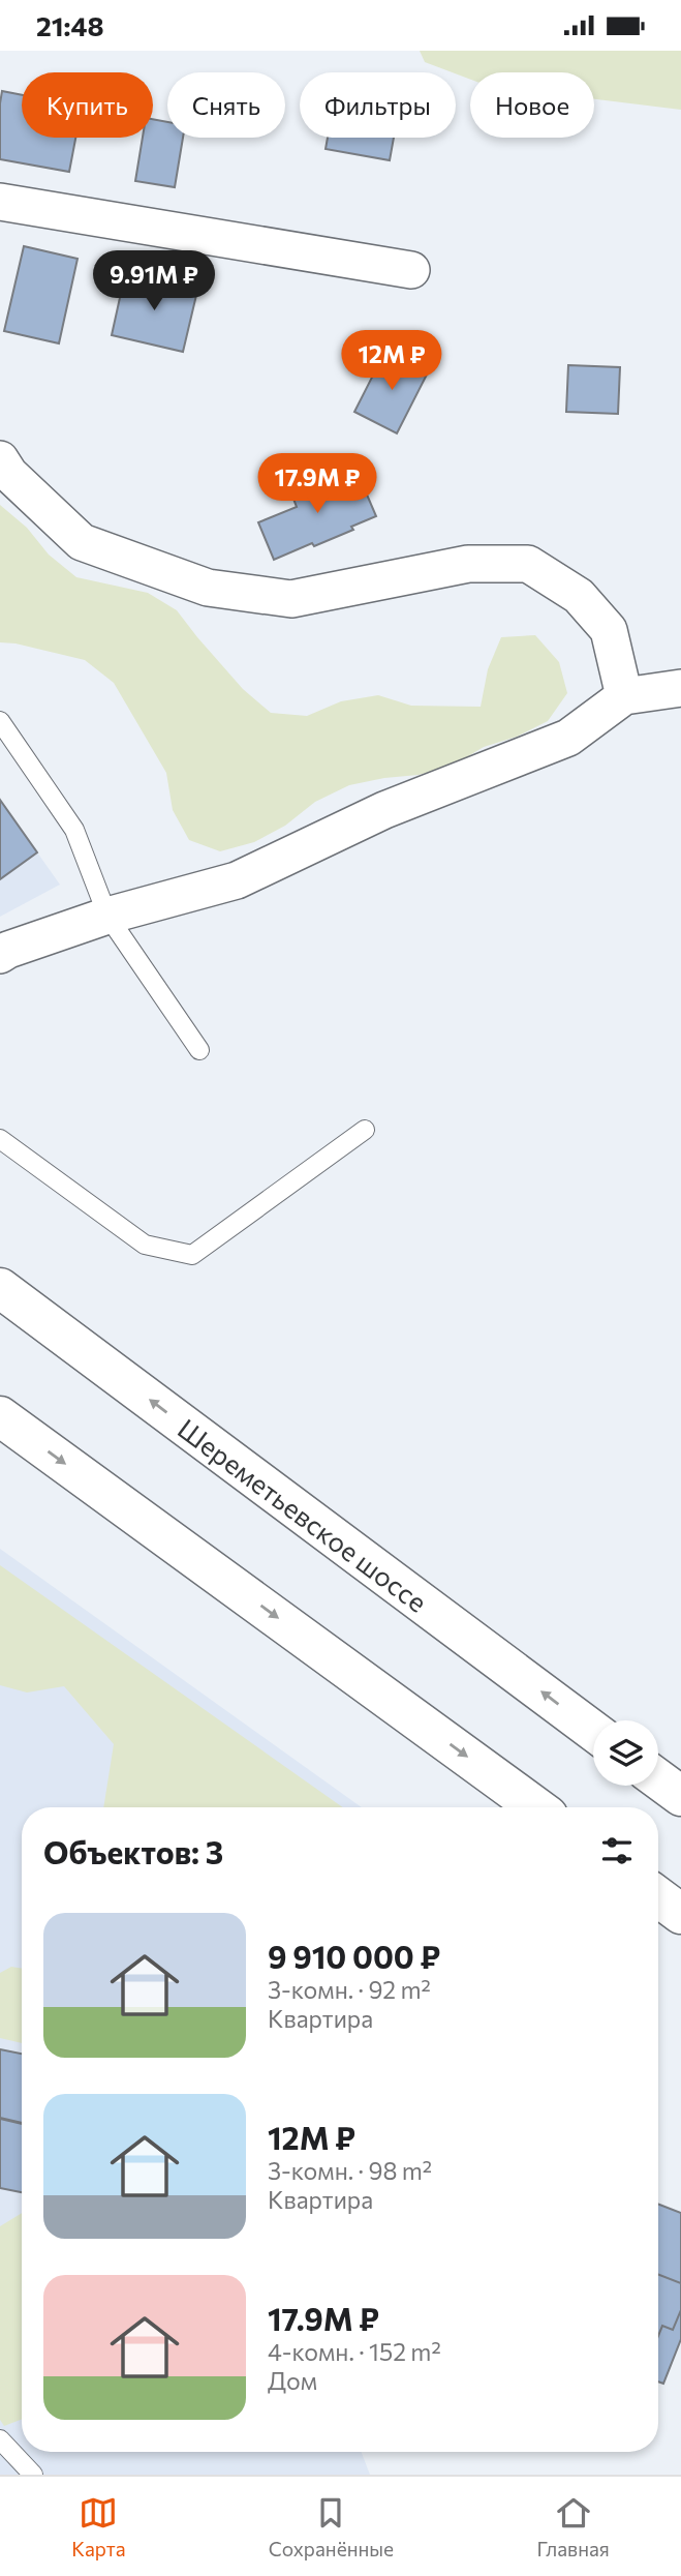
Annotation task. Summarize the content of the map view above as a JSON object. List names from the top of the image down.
{
  "streets": {
    "main road": ["Шереметьевское шоссе"]
  },
  "page": {
    "status": "21:48",
    "chip": [
      "Купить",
      "Снять",
      "Фильтры",
      "Новое"
    ],
    "price": ["9.91M ₽", "12M ₽", "17.9M ₽"],
    "heading": "Объектов: 3",
    "list": [
      {
        "name": "9 910 000 ₽",
        "note": "3-комн. · 92 m² · Квартира"
      },
      {
        "name": "12M ₽",
        "note": "3-комн. · 98 m² · Квартира"
      },
      {
        "name": "17.9M ₽",
        "note": "4-комн. · 152 m² · Дом"
      }
    ],
    "tabs": ["Карта", "Сохранённые", "Главная"]
  }
}
